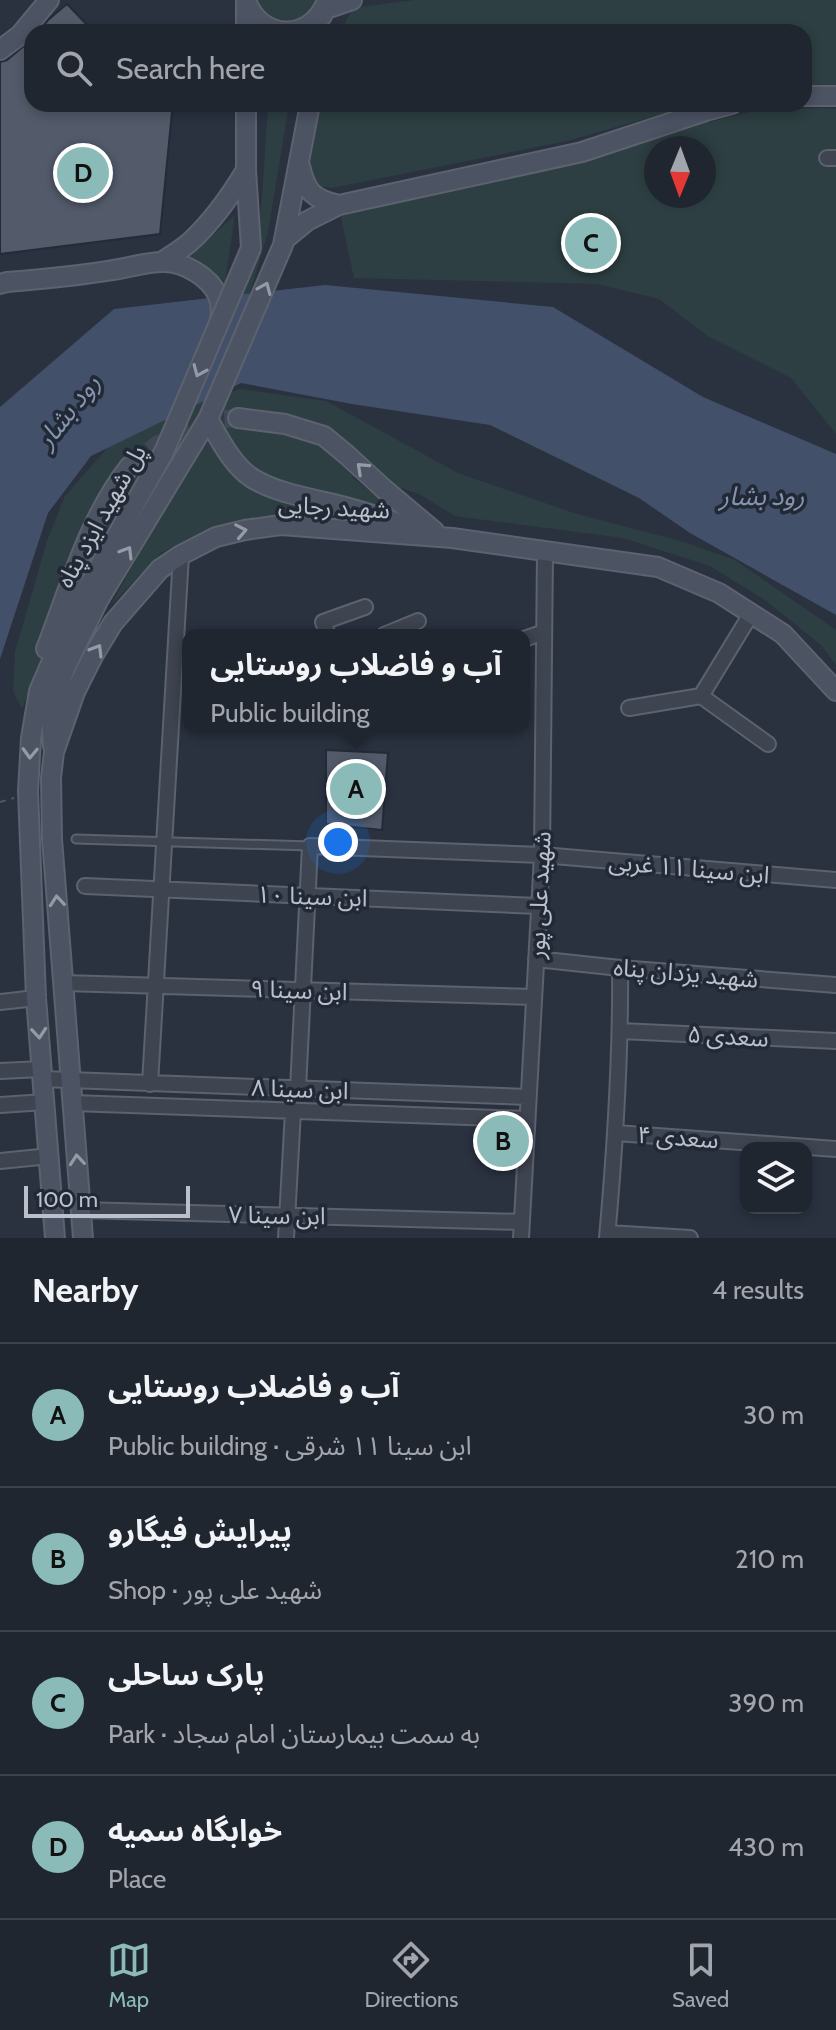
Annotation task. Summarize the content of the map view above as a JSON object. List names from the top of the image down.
{
  "streets": {
    "main road": ["شهید رجایی", "پل شهید ایزد پناه"],
    "street": [
      "ابن سینا ۱۱ غربی",
      "شهید علی پور",
      "ابن سینا ۱۰",
      "شهید یزدان پناه",
      "ابن سینا ۹",
      "سعدی ۵",
      "ابن سینا ۸",
      "سعدی ۴",
      "ابن سینا ۷"
    ]
  },
  "crossings": [
    ["شهید رجایی", "پل شهید ایزد پناه"],
    ["شهید رجایی", "شهید علی پور"],
    ["شهید رجایی", "ابن سینا ۹"],
    ["شهید رجایی", "ابن سینا ۸"],
    ["شهید رجایی", "ابن سینا ۷"],
    ["ابن سینا ۱۱ غربی", "شهید علی پور"],
    ["شهید علی پور", "ابن سینا ۱۰"],
    ["شهید علی پور", "شهید یزدان پناه"],
    ["شهید علی پور", "ابن سینا ۹"],
    ["شهید علی پور", "ابن سینا ۸"],
    ["شهید علی پور", "ابن سینا ۷"]
  ],
  "water": ["رود بشار"],
  "scale_bar": "100 m",
  "north": "bottom",
  "page": {
    "search": "Search here",
    "pins": [
      "D",
      "C",
      "A",
      "B"
    ],
    "popup": ["آب و فاضلاب روستایی", "Public building"],
    "scale": "100 m",
    "heading": ["Nearby", "4 results"],
    "list": [
      {
        "mark": "A",
        "name": "آب و فاضلاب روستایی",
        "note": "Public building · ابن سینا ۱۱ شرقی",
        "value": "30 m"
      },
      {
        "mark": "B",
        "name": "پیرایش فیگارو",
        "note": "Shop · شهید علی پور",
        "value": "210 m"
      },
      {
        "mark": "C",
        "name": "پارک ساحلی",
        "note": "Park · به سمت بیمارستان امام سجاد",
        "value": "390 m"
      },
      {
        "mark": "D",
        "name": "خوابگاه سمیه",
        "note": "Place",
        "value": "430 m"
      }
    ],
    "nav": ["Map", "Directions", "Saved"]
  }
}
